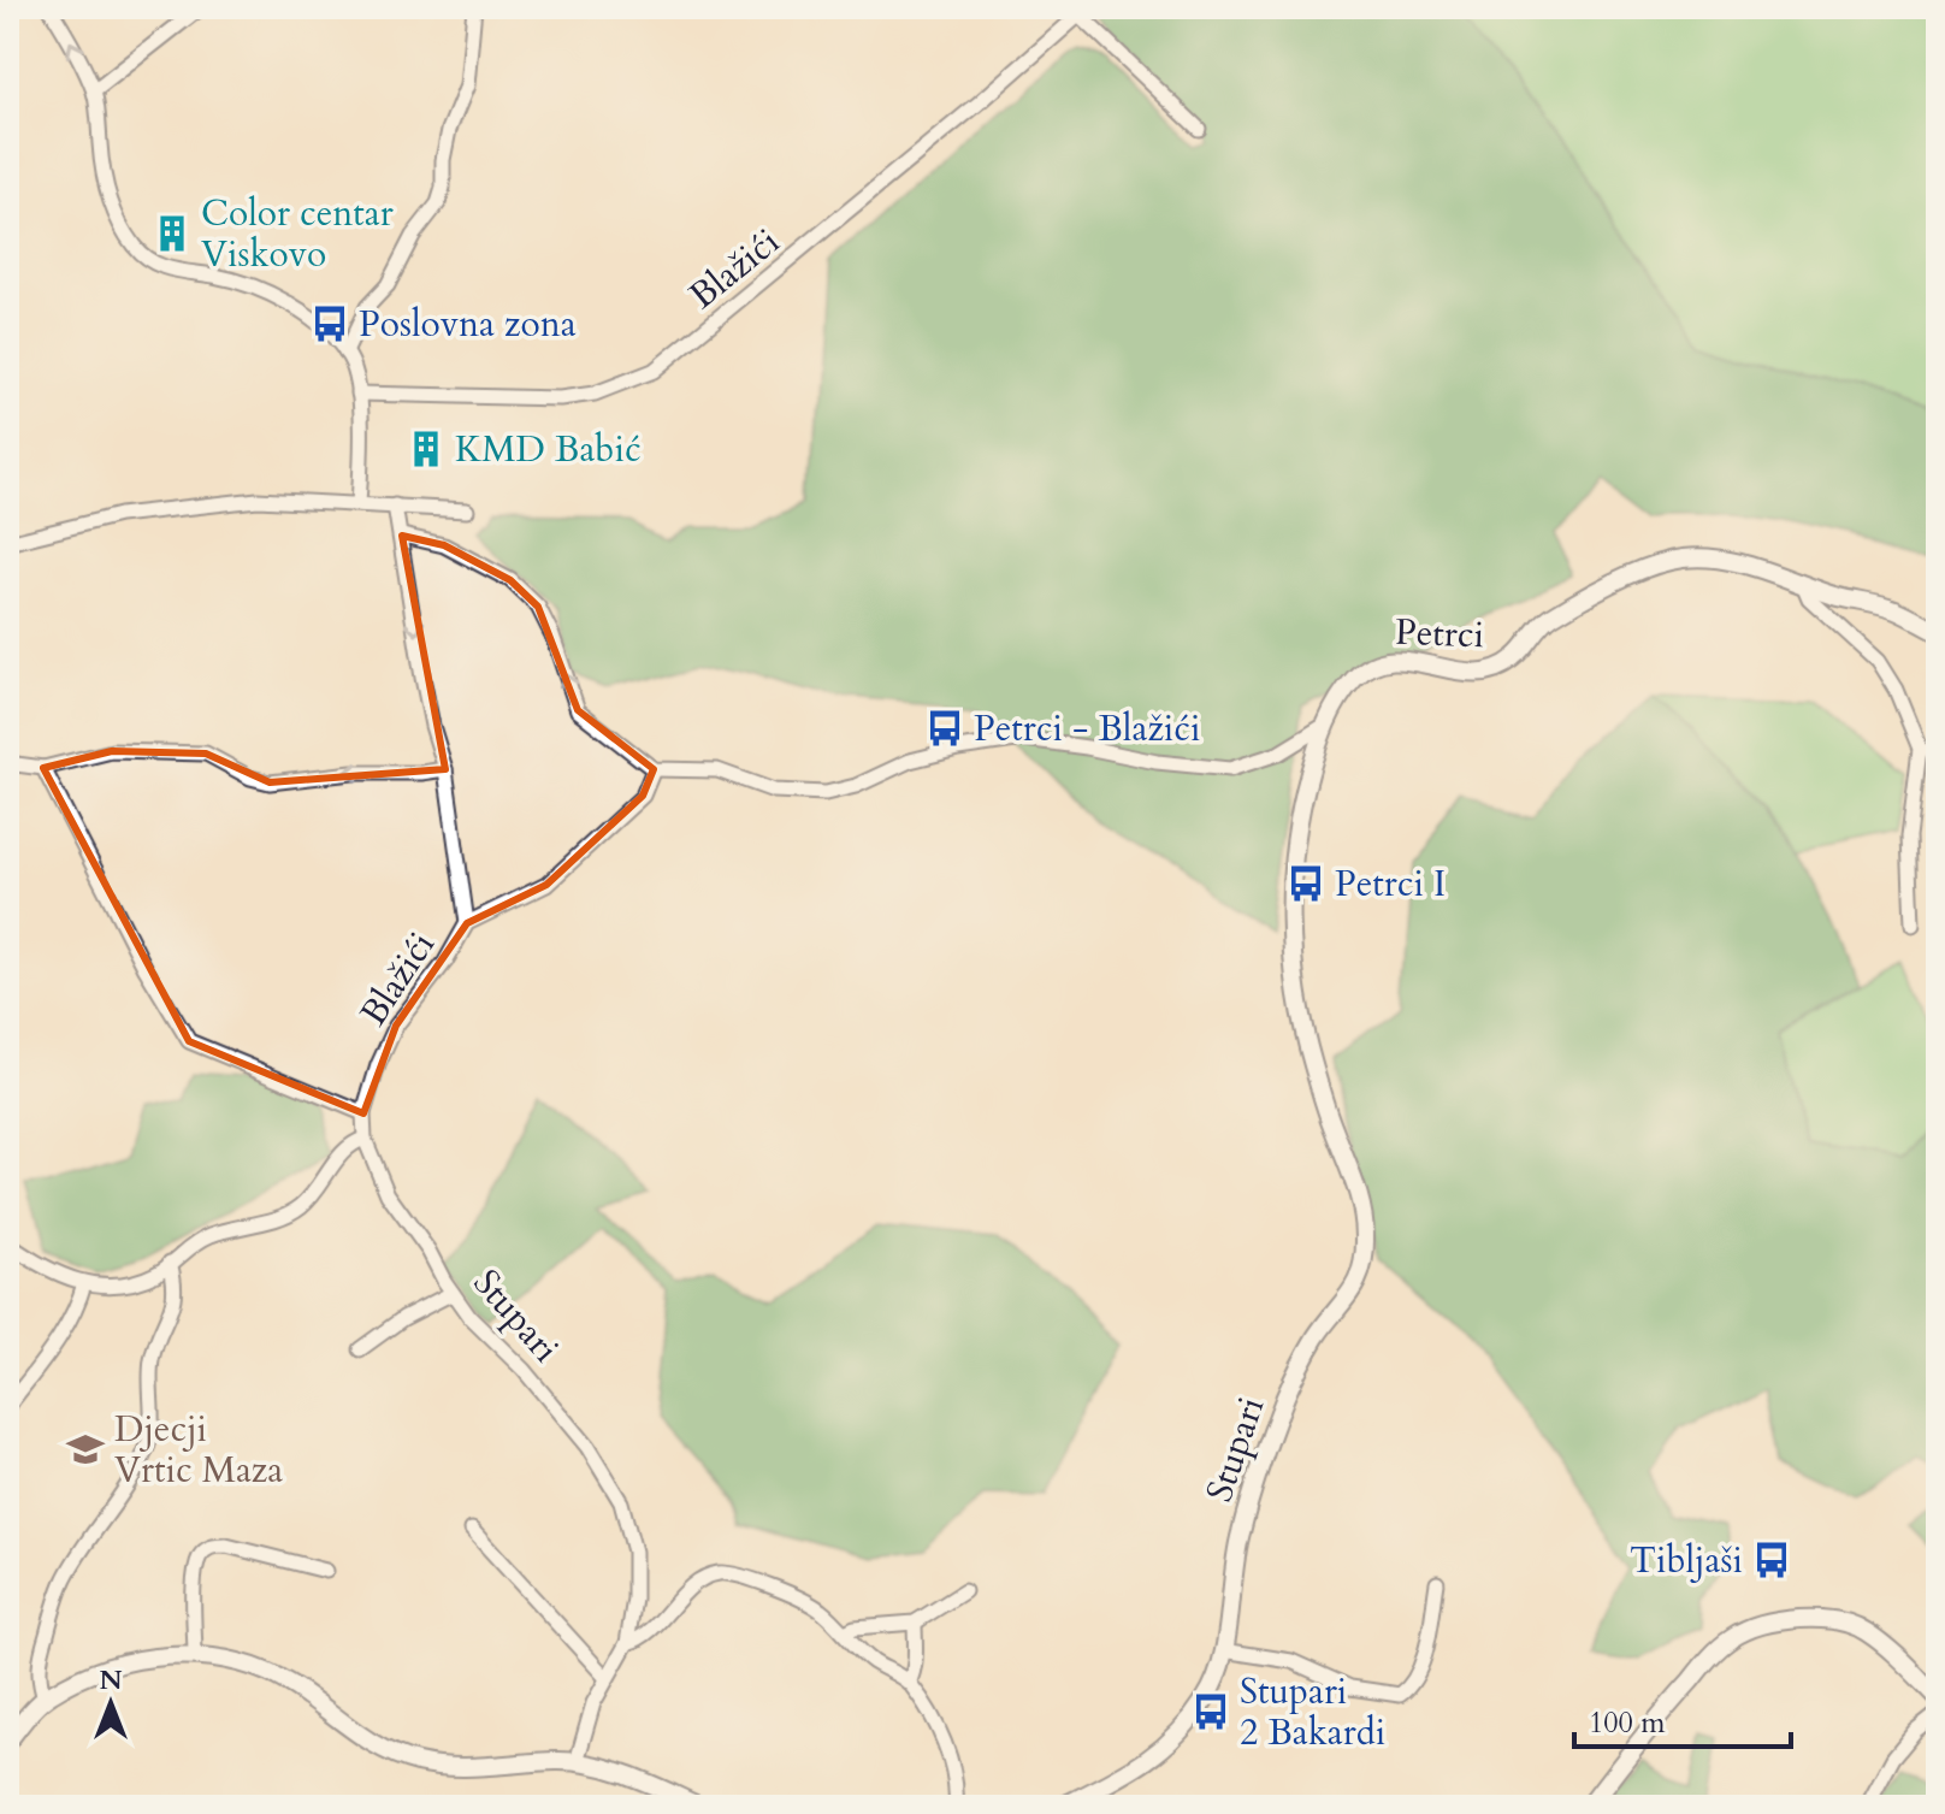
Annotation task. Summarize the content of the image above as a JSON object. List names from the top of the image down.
{
  "streets": {
    "street": ["Blažići", "Petrci", "Stupari"]
  },
  "crossings": [
    ["Blažići", "Stupari"],
    ["Petrci", "Stupari"]
  ],
  "places": {
    "building": ["Color centar Viskovo", "KMD Babić"],
    "bus stop": [
      "Poslovna zona",
      "Petrci - Blažići",
      "Petrci I",
      "Tibljaši",
      "Stupari 2 Bakardi"
    ],
    "school or university": ["Djecji Vrtic Maza"]
  },
  "scale_bar": "100 m",
  "north": "top"
}
